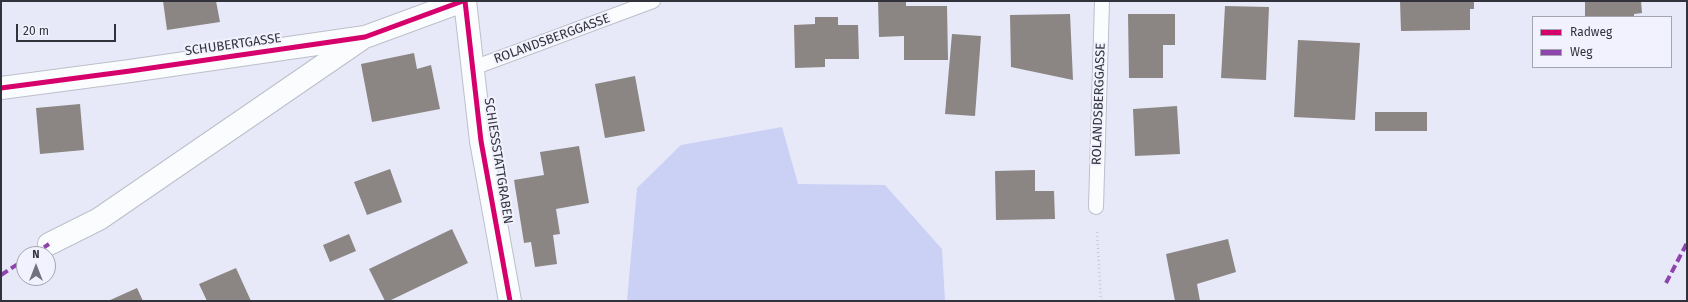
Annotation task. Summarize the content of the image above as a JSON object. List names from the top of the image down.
{
  "streets": {
    "street": ["SCHUBERTGASSE", "SCHIESSSTATTGRABEN"],
    "lane": ["ROLANDSBERGGASSE"]
  },
  "crossings": [
    ["ROLANDSBERGGASSE", "SCHIESSSTATTGRABEN"],
    ["SCHUBERTGASSE", "SCHIESSSTATTGRABEN"]
  ],
  "legend": ["Radweg", "Weg"],
  "scale_bar": "20 m",
  "north": "top"
}
